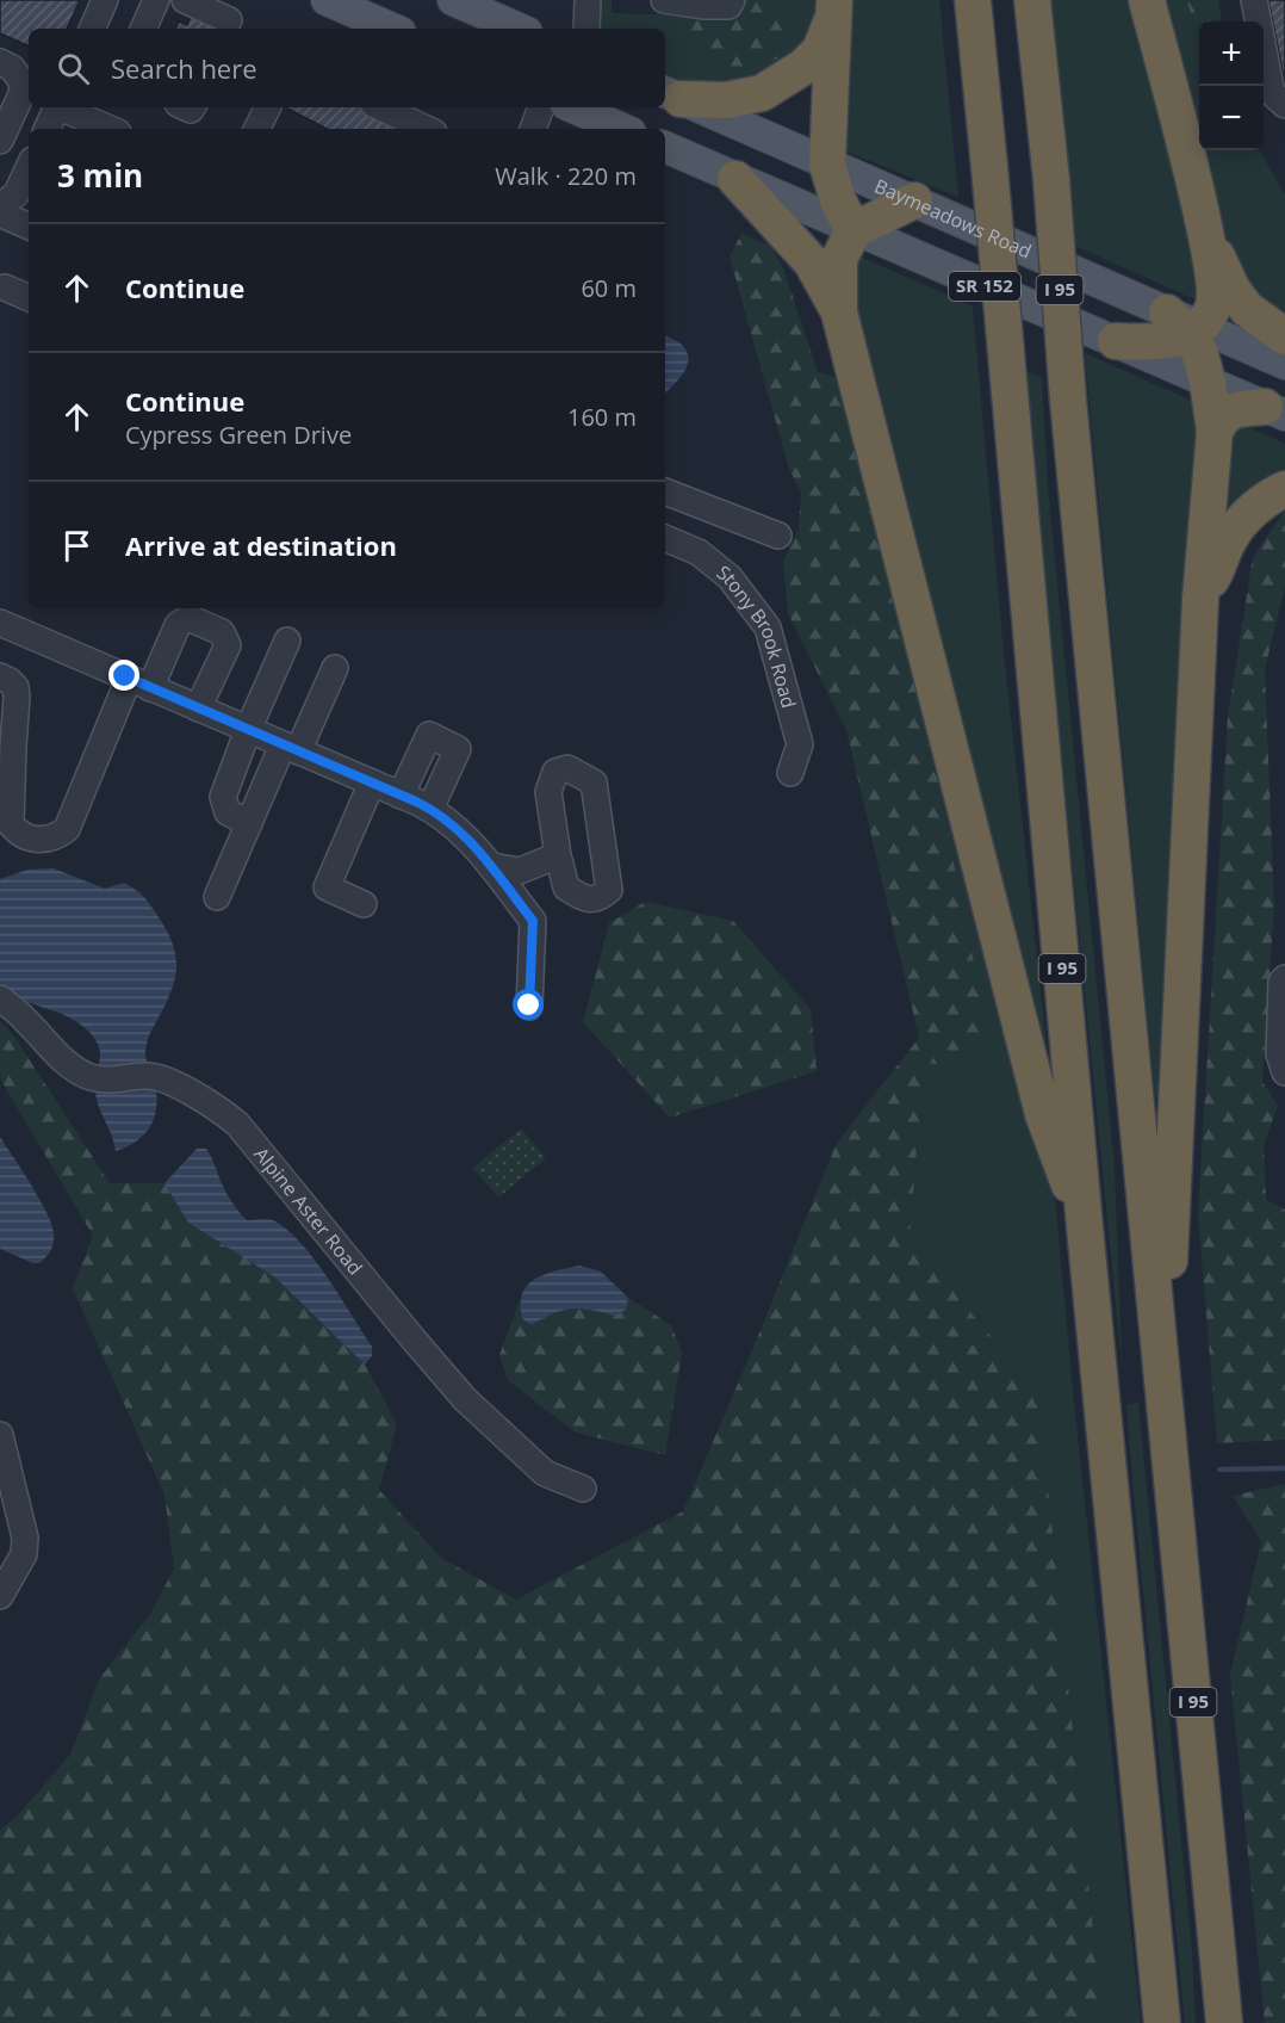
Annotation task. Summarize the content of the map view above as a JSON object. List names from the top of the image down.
{
  "streets": {
    "highway": ["I 95"],
    "main road": ["Baymeadows Road", "SR 152"],
    "street": ["Stony Brook Road", "Alpine Aster Road"]
  },
  "page": {
    "map_buttons": ["+", "−"],
    "search": "Search here",
    "heading": ["3 min", "Walk · 220 m"],
    "list": [
      ["Continue", "60 m"],
      ["Continue", "Cypress Green Drive", "160 m"],
      "Arrive at destination"
    ]
  }
}
